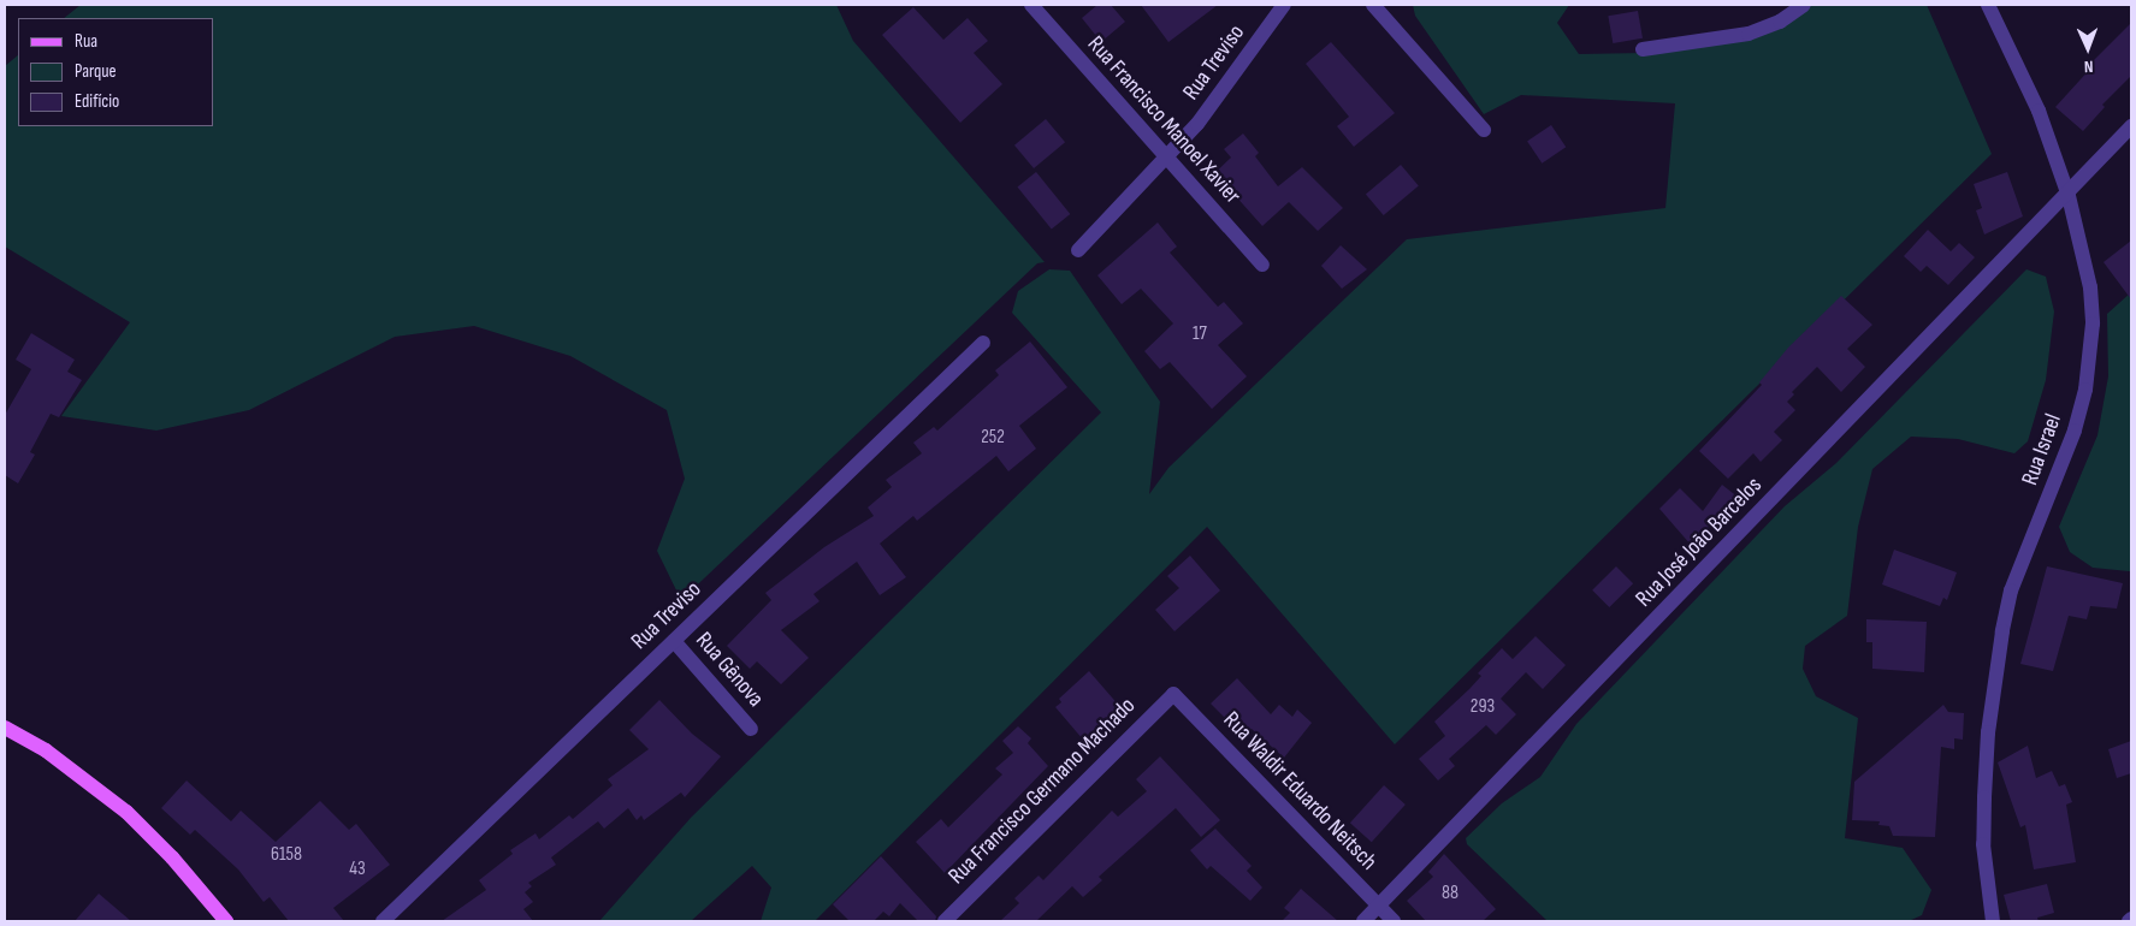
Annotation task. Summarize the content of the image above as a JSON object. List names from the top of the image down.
{
  "streets": {
    "street": [
      "Rua Treviso",
      "Rua Francisco Manoel Xavier",
      "Rua Israel",
      "Rua José João Barcelos",
      "Rua Gênova",
      "Rua Francisco Germano Machado",
      "Rua Waldir Eduardo Neitsch"
    ]
  },
  "crossings": [
    ["Rua Treviso", "Rua Francisco Manoel Xavier"],
    ["Rua Treviso", "Rua Gênova"],
    ["Rua Israel", "Rua José João Barcelos"],
    ["Rua José João Barcelos", "Rua Waldir Eduardo Neitsch"],
    ["Rua Francisco Germano Machado", "Rua Waldir Eduardo Neitsch"]
  ],
  "house_numbers": [
    "17",
    "252",
    "293",
    "6158",
    "43",
    "88"
  ],
  "legend": ["Rua", "Parque", "Edifício"],
  "north": "bottom"
}
